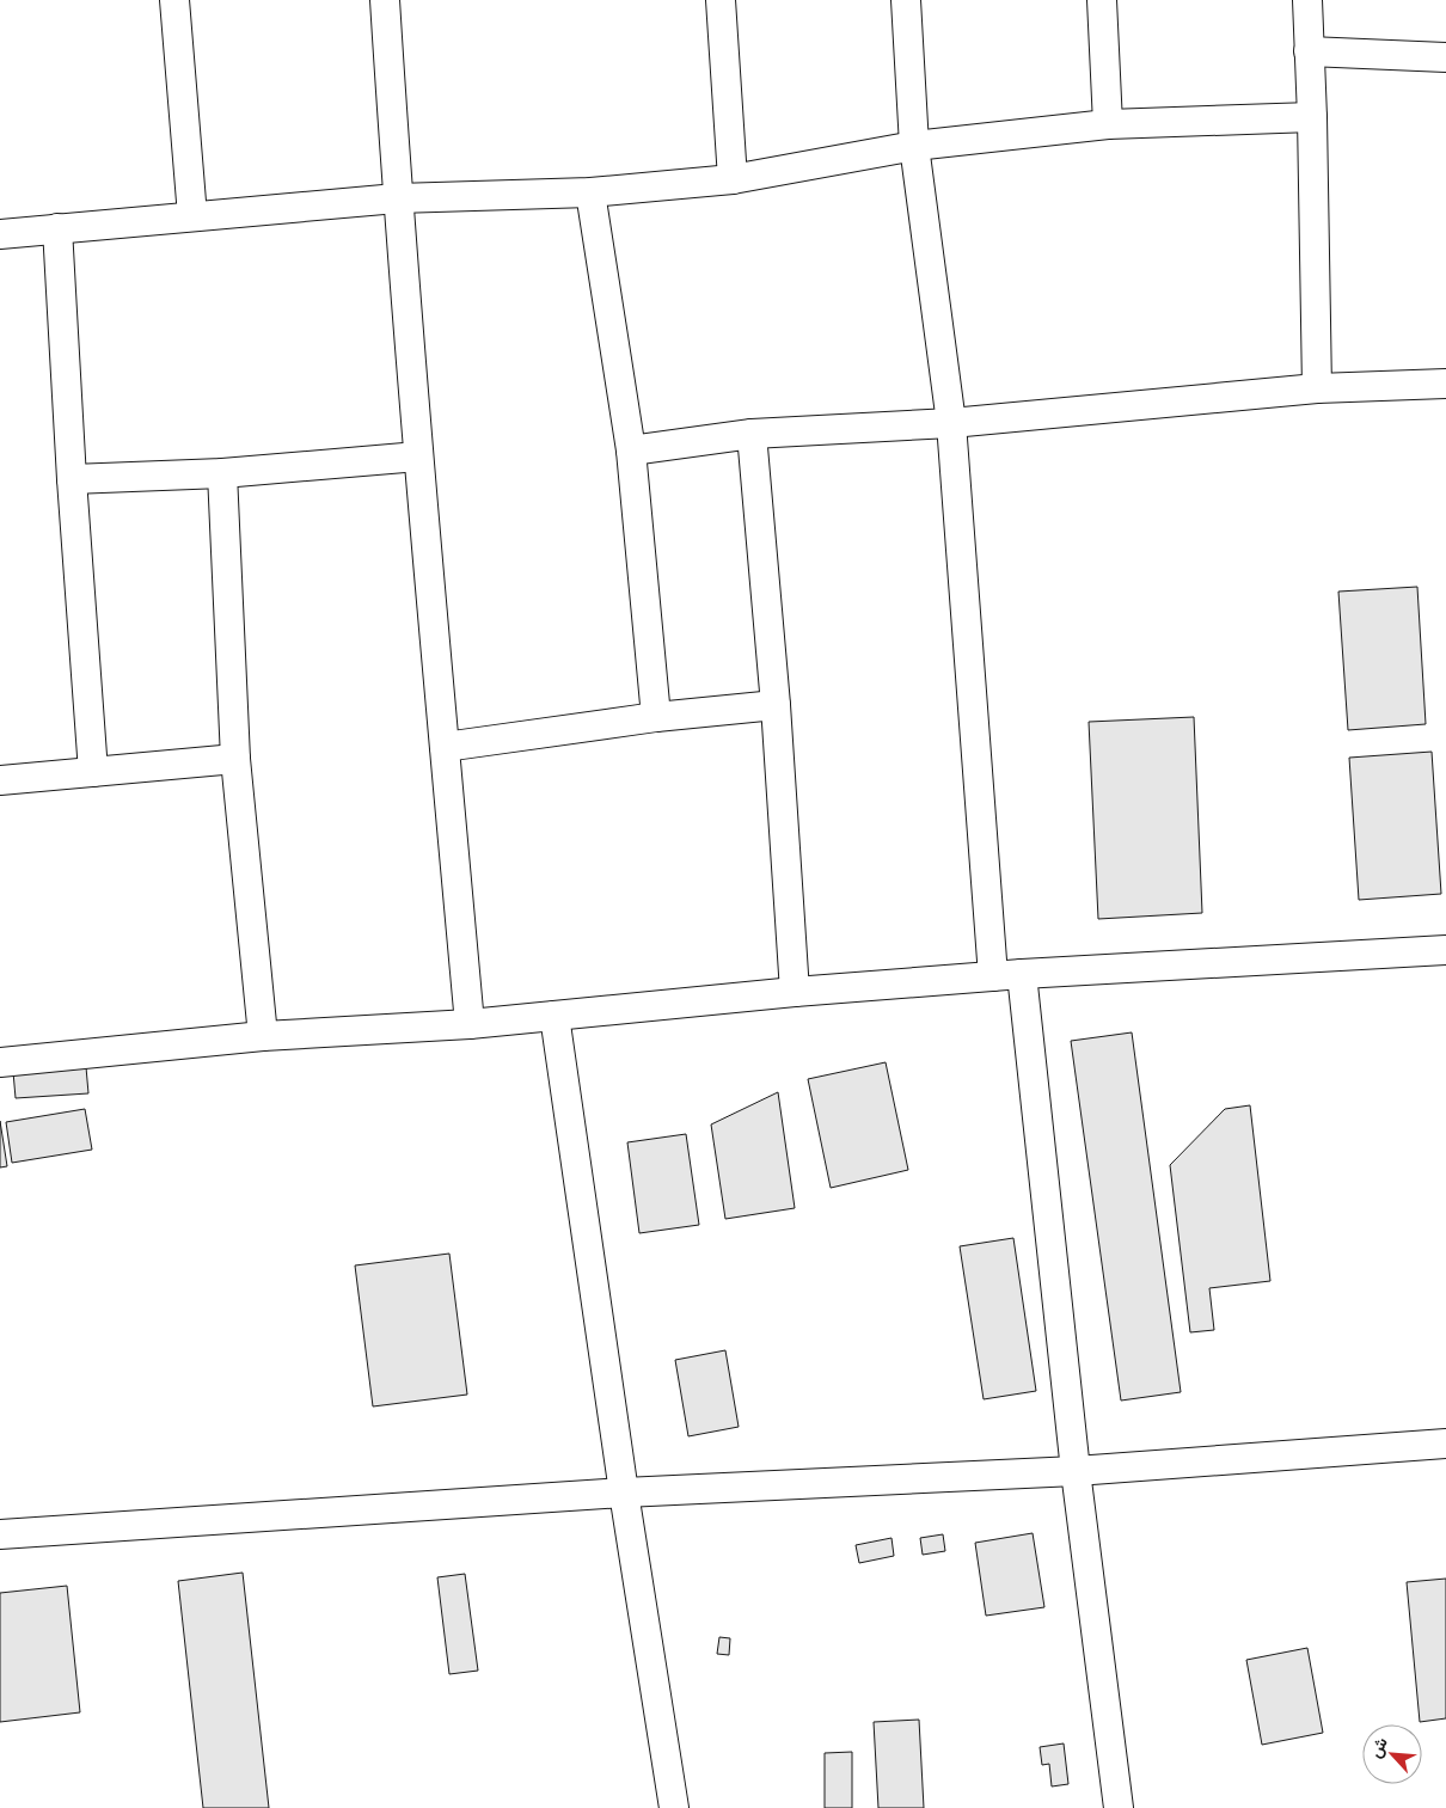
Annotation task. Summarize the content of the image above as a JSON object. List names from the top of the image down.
{
  "north": "top left"
}
